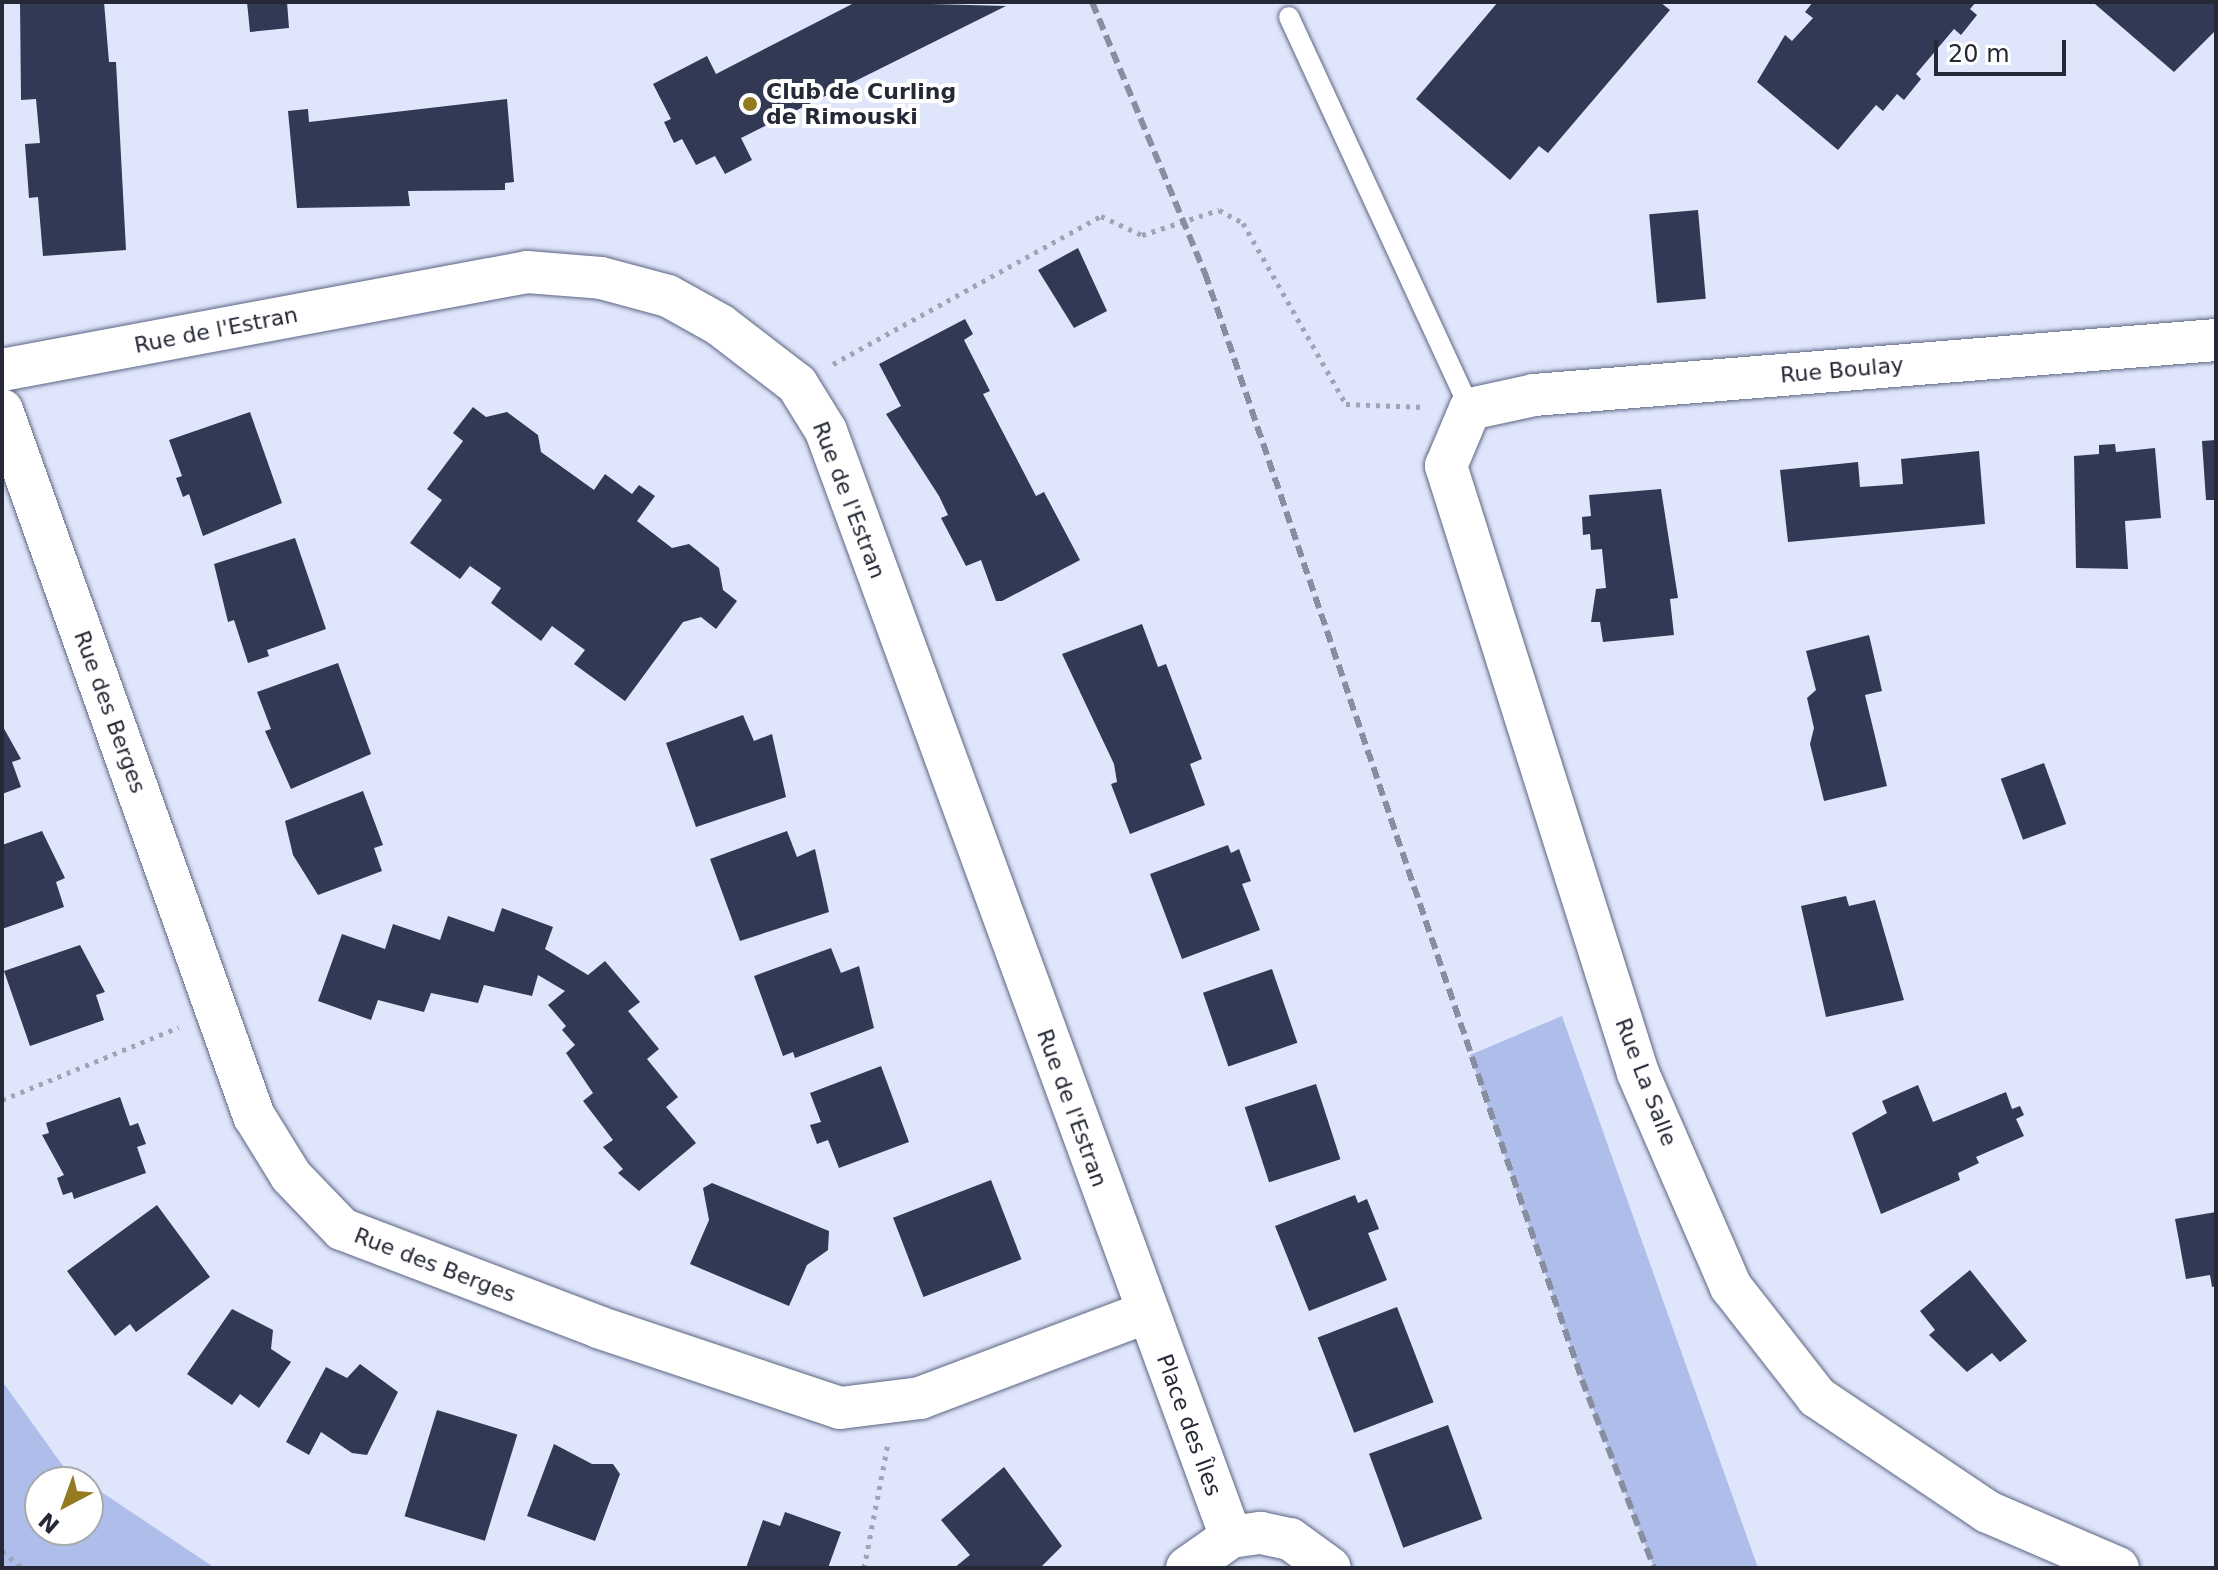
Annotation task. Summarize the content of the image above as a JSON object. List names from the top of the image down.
{
  "streets": {
    "street": [
      "Rue de l'Estran",
      "Rue Boulay",
      "Rue des Berges",
      "Rue La Salle",
      "Place des Îles"
    ]
  },
  "crossings": [
    ["Rue de l'Estran", "Rue des Berges"],
    ["Rue de l'Estran", "Place des Îles"],
    ["Rue Boulay", "Rue La Salle"],
    ["Rue des Berges", "Place des Îles"]
  ],
  "places": ["Club de Curling de Rimouski"],
  "scale_bar": "20 m",
  "north": "bottom left"
}
